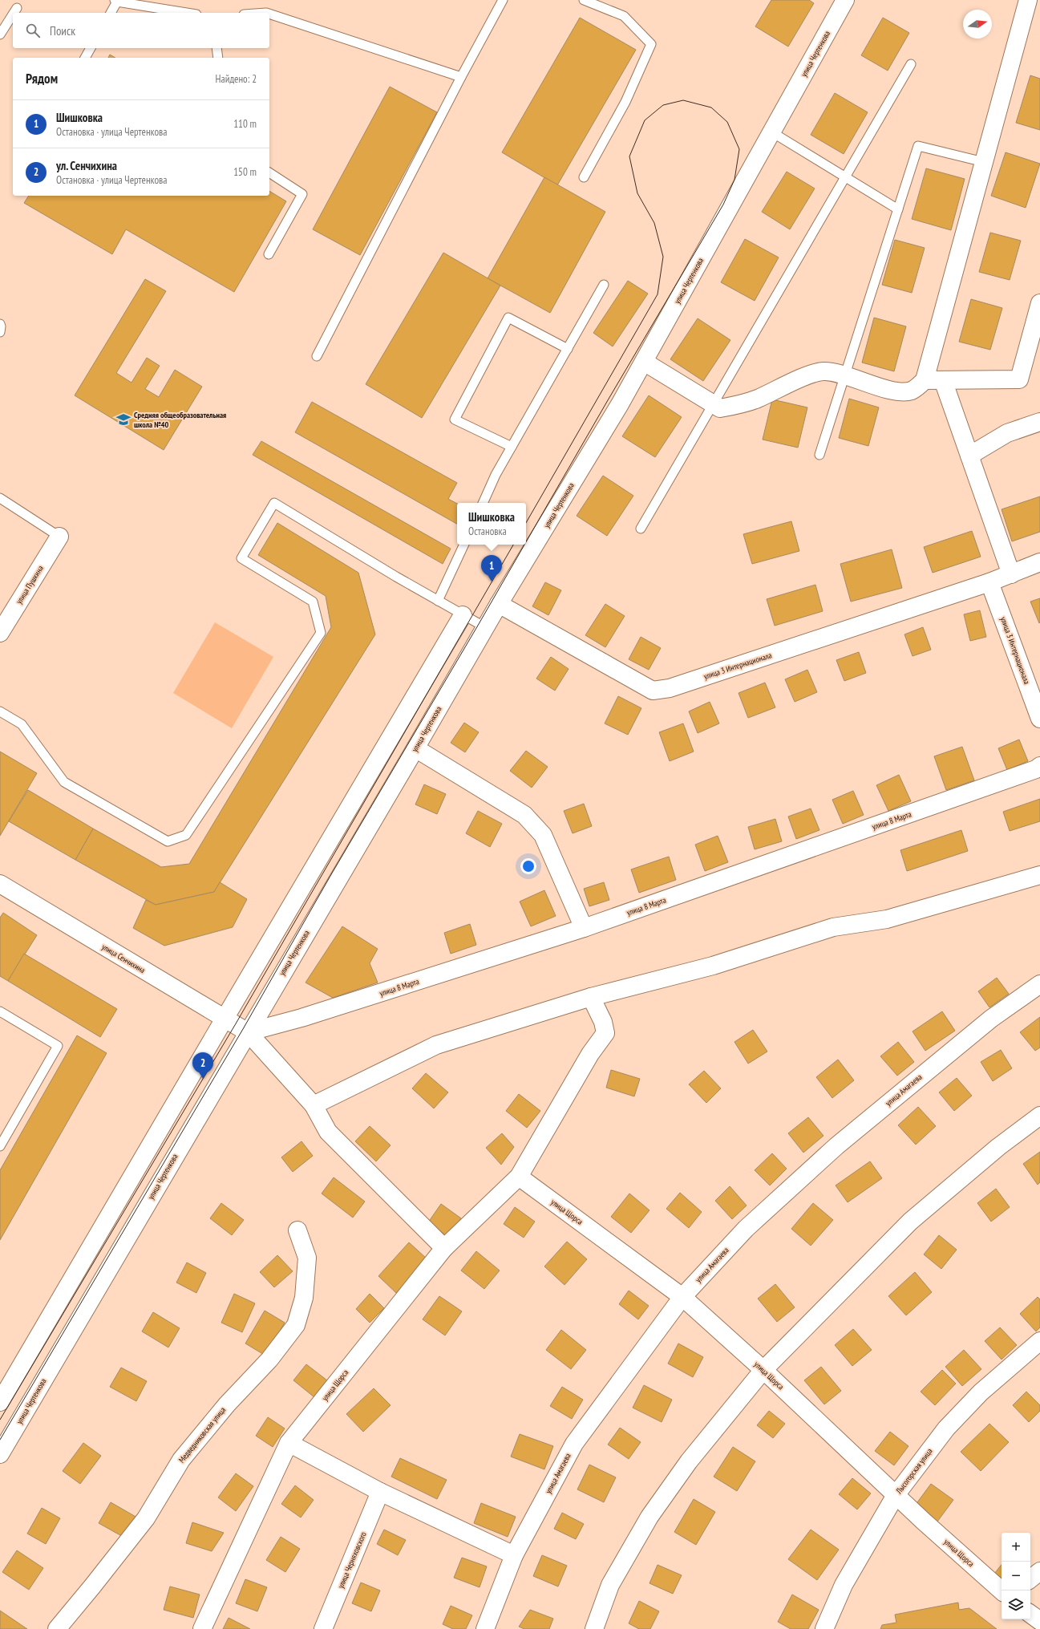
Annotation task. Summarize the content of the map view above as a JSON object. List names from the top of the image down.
{
  "streets": {
    "street": [
      "улица Чертенкова",
      "улица Пушкина",
      "улица 3 Интернационала",
      "улица 8 Марта",
      "улица Сенчихина",
      "улица Амагаева",
      "улица Щорса",
      "Медведниковская улица",
      "Лысогорская улица",
      "улица Черняховского"
    ]
  },
  "crossings": [
    ["улица Чертенкова", "улица 3 Интернационала"],
    ["улица Чертенкова", "улица 8 Марта"],
    ["улица Чертенкова", "улица Сенчихина"],
    ["улица 8 Марта", "улица Сенчихина"],
    ["улица Сенчихина", "улица Щорса"],
    ["улица Амагаева", "улица Щорса"],
    ["улица Щорса", "Лысогорская улица"]
  ],
  "places": {
    "school or university": ["Средняя общеобразовательная школа №40"]
  },
  "north": "right",
  "page": {
    "search": "Поиск",
    "heading": ["Рядом", "Найдено: 2"],
    "list": [
      {
        "mark": "1",
        "name": "Шишковка",
        "note": "Остановка · улица Чертенкова",
        "value": "110 m"
      },
      {
        "mark": "2",
        "name": "ул. Сенчихина",
        "note": "Остановка · улица Чертенкова",
        "value": "150 m"
      }
    ],
    "popup": ["Шишковка", "Остановка"],
    "pins": ["1", "2"],
    "map_buttons": ["+", "−"]
  }
}
